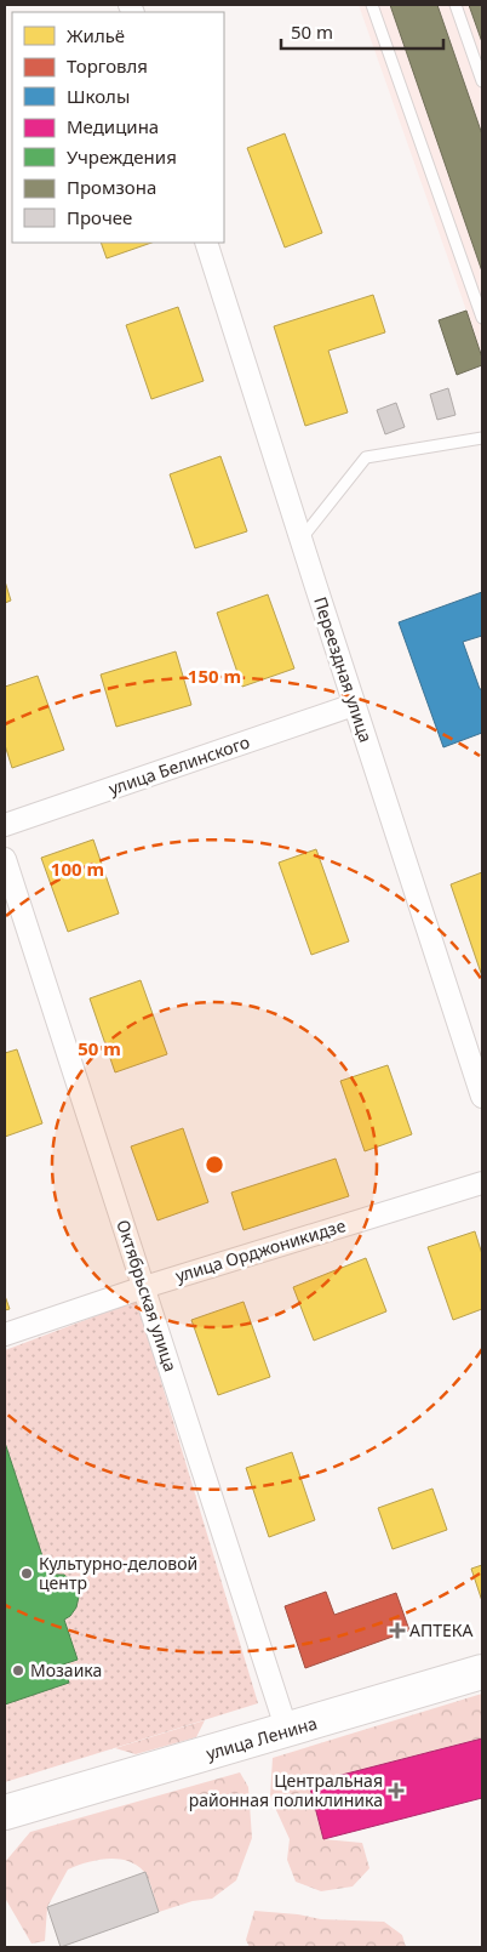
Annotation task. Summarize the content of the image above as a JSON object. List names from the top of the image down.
{
  "streets": {
    "main road": ["улица Ленина"],
    "street": [
      "Переездная улица",
      "улица Белинского",
      "улица Орджоникидзе",
      "Октябрьская улица"
    ]
  },
  "crossings": [
    ["Переездная улица", "улица Белинского"],
    ["улица Орджоникидзе", "Октябрьская улица"],
    ["Октябрьская улица", "улица Ленина"]
  ],
  "places": {
    "other": ["Культурно-деловой центр", "Мозаика"],
    "health": ["АПТЕКА", "Центральная районная поликлиника"]
  },
  "legend": [
    "Жильё",
    "Торговля",
    "Школы",
    "Медицина",
    "Учреждения",
    "Промзона",
    "Прочее"
  ],
  "scale_bar": "50 m",
  "rings": ["150 m", "100 m", "50 m"]
}
